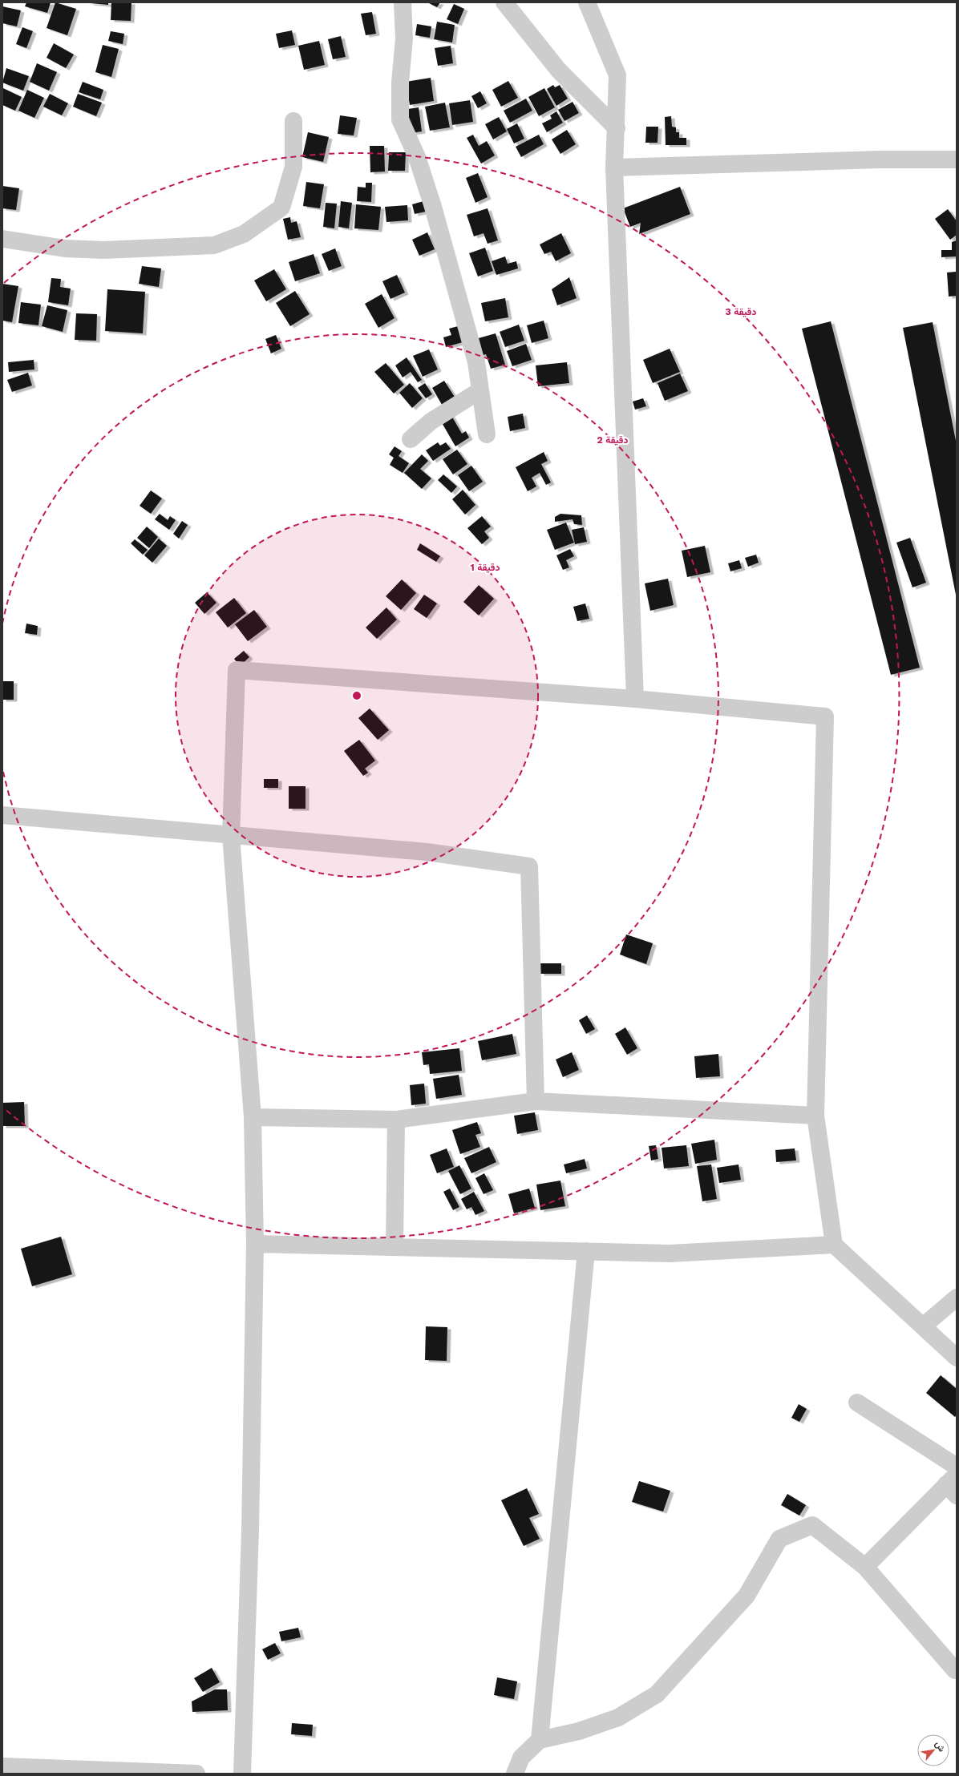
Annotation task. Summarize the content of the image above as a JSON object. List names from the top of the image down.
{
  "north": "top right",
  "rings": ["3 دقيقة", "2 دقيقة", "1 دقيقة"]
}
